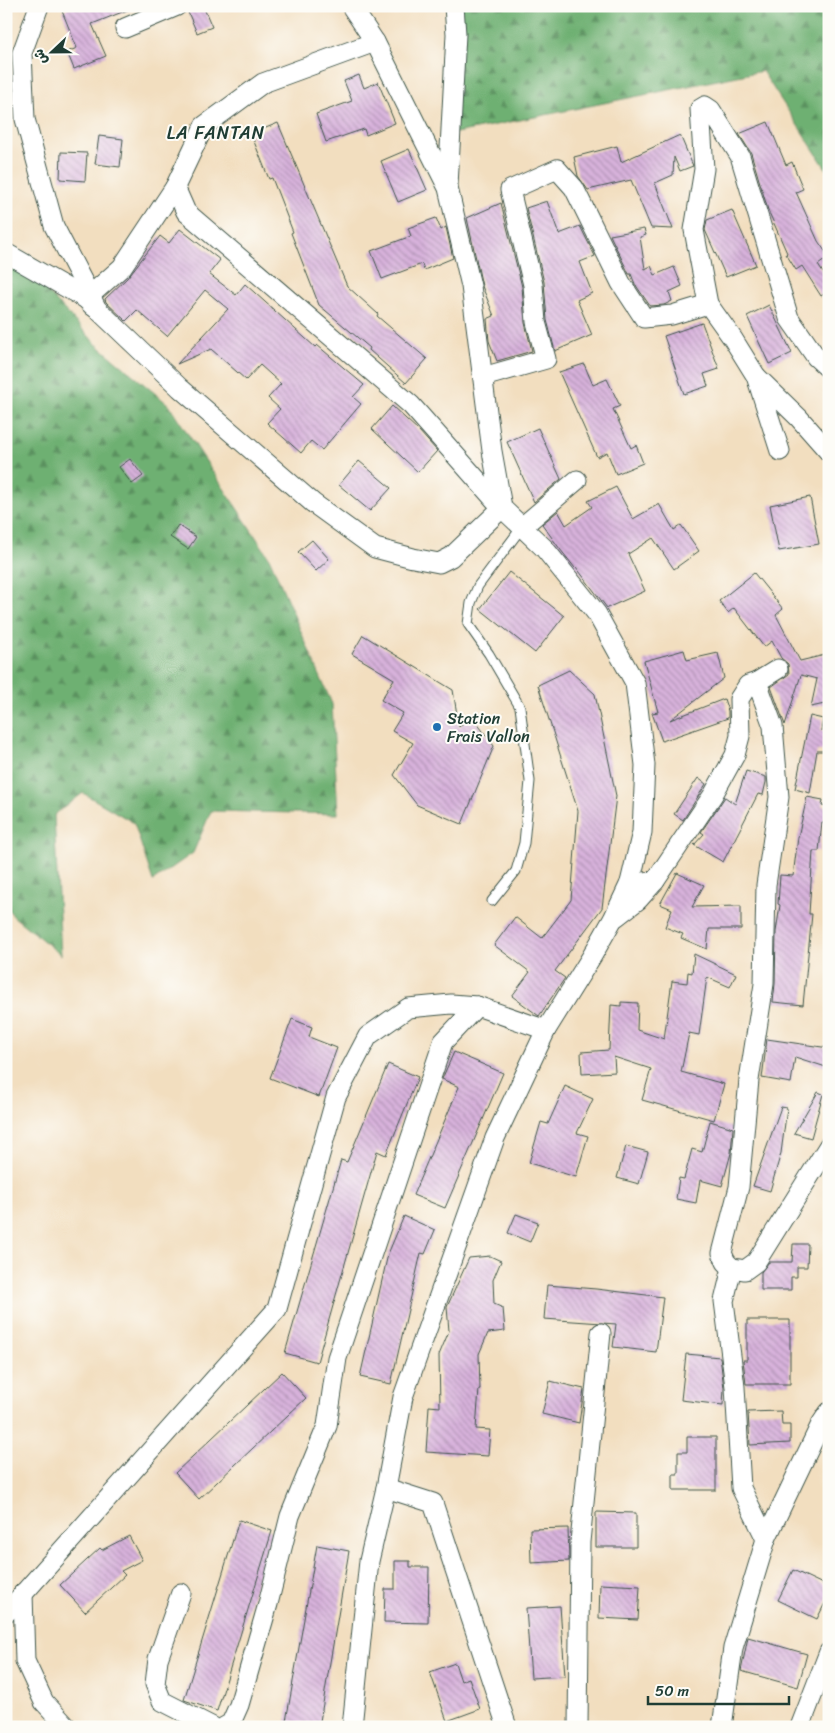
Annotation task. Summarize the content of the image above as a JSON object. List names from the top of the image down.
{
  "districts": ["LA FANTAN"],
  "places": ["Station Frais Vallon"],
  "scale_bar": "50 m",
  "north": "left"
}
